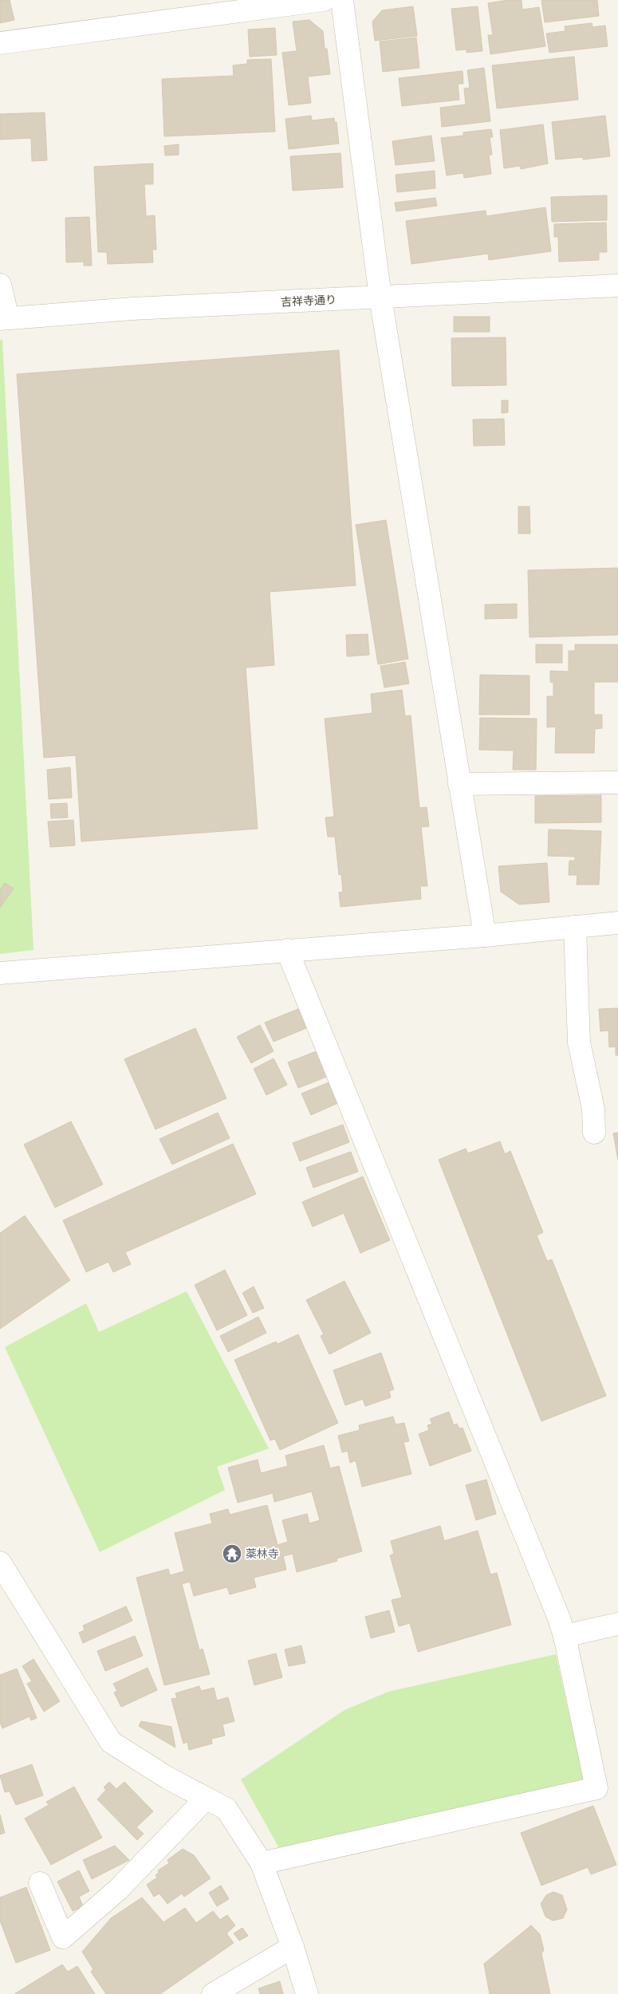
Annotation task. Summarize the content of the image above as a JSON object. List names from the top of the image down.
{
  "streets": {
    "street": ["吉祥寺通り"]
  },
  "places": {
    "temple": ["薬林寺"]
  }
}
